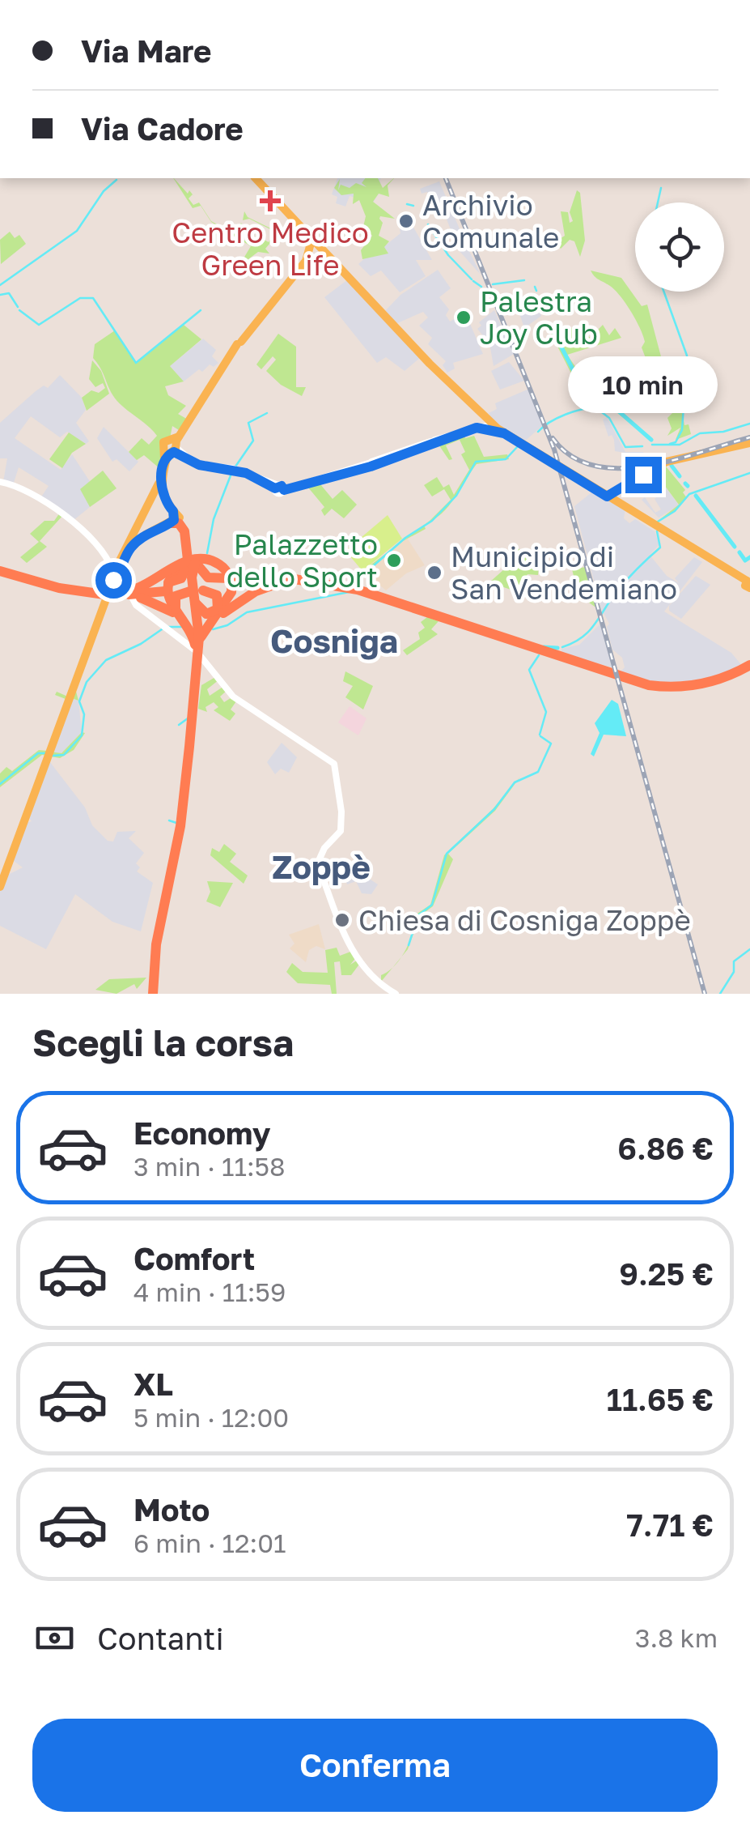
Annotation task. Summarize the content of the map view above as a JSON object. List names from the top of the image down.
{
  "districts": ["Cosniga", "Zoppè"],
  "places": {
    "health": ["Centro Medico Green Life"],
    "other": [
      "Archivio Comunale",
      "Palestra Joy Club",
      "Palazzetto dello Sport",
      "Municipio di San Vendemiano",
      "Chiesa di Cosniga Zoppè"
    ]
  },
  "page": {
    "banner": ["Via Mare", "Via Cadore"],
    "bubble": "10 min",
    "heading": "Scegli la corsa",
    "list": [
      {
        "name": "Economy",
        "note": "3 min · 11:58",
        "value": "6.86 €"
      },
      {
        "name": "Comfort",
        "note": "4 min · 11:59",
        "value": "9.25 €"
      },
      {
        "name": "XL",
        "note": "5 min · 12:00",
        "value": "11.65 €"
      },
      {
        "name": "Moto",
        "note": "6 min · 12:01",
        "value": "7.71 €"
      }
    ],
    "pay": ["Contanti", "3.8 km"],
    "buttons": "Conferma"
  }
}
